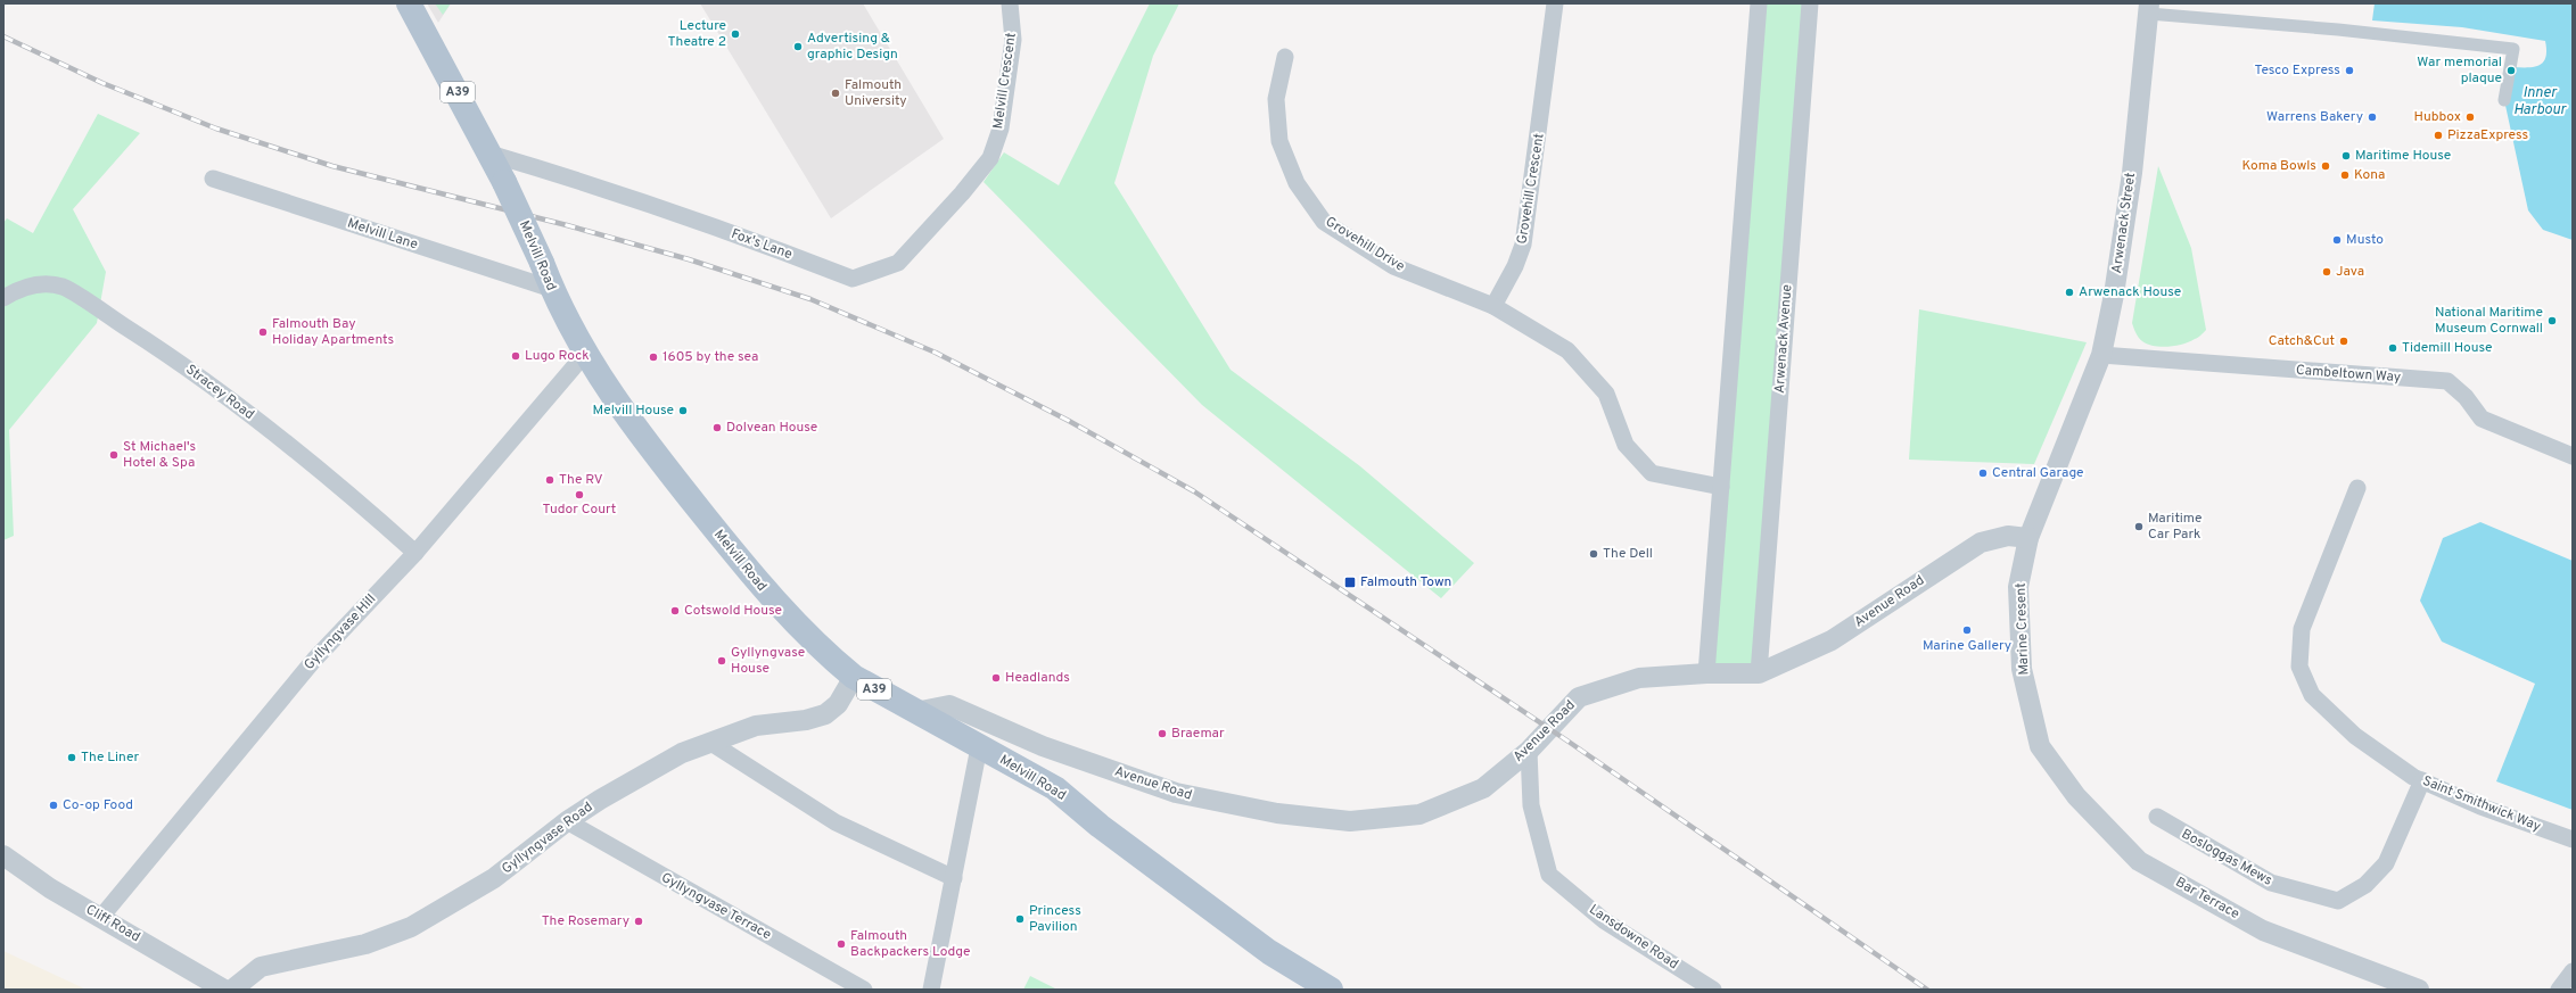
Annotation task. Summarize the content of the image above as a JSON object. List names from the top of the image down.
{
  "streets": {
    "main road": ["A39", "Melvill Road"],
    "street": [
      "Melvill Crescent",
      "Grovehill Crescent",
      "Arwenack Street",
      "Melvill Lane",
      "Fox's Lane",
      "Grovehill Drive",
      "Arwenack Avenue",
      "Cambeltown Way",
      "Stracey Road",
      "Avenue Road",
      "Marine Cresent",
      "Gyllyngvase Hill",
      "Saint Smithwick Way",
      "Gyllyngvase Road",
      "Bosloggas Mews",
      "Bar Terrace",
      "Gyllyngvase Terrace",
      "Cliff Road",
      "Lansdowne Road"
    ]
  },
  "crossings": [
    ["Melvill Crescent", "Fox's Lane"],
    ["Grovehill Crescent", "Grovehill Drive"],
    ["Arwenack Street", "Cambeltown Way"],
    ["Arwenack Street", "Avenue Road"],
    ["Arwenack Street", "Marine Cresent"],
    ["Melvill Lane", "Melvill Road"],
    ["Fox's Lane", "Melvill Road"],
    ["Melvill Road", "Avenue Road"],
    ["Melvill Road", "Gyllyngvase Hill"],
    ["Melvill Road", "Gyllyngvase Road"],
    ["Arwenack Avenue", "Avenue Road"],
    ["Stracey Road", "Gyllyngvase Hill"],
    ["Avenue Road", "Marine Cresent"],
    ["Avenue Road", "Lansdowne Road"],
    ["Marine Cresent", "Bar Terrace"],
    ["Gyllyngvase Hill", "Cliff Road"],
    ["Saint Smithwick Way", "Bosloggas Mews"],
    ["Gyllyngvase Road", "Gyllyngvase Terrace"]
  ],
  "water": ["Inner Harbour"],
  "places": {
    "other": [
      "Lecture Theatre 2",
      "Advertising & graphic Design",
      "Tesco Express",
      "War memorial plaque",
      "Falmouth University",
      "Warrens Bakery",
      "Hubbox",
      "PizzaExpress",
      "Maritime House",
      "Koma Bowls",
      "Kona",
      "Musto",
      "Java",
      "Arwenack House",
      "National Maritime Museum Cornwall",
      "Falmouth Bay Holiday Apartments",
      "Catch&Cut",
      "Tidemill House",
      "Lugo Rock",
      "1605 by the sea",
      "Melvill House",
      "Dolvean House",
      "St Michael's Hotel & Spa",
      "Central Garage",
      "The RV",
      "Tudor Court",
      "Maritime Car Park",
      "The Dell",
      "Cotswold House",
      "Marine Gallery",
      "Gyllyngvase House",
      "Headlands",
      "Braemar",
      "The Liner",
      "Co-op Food",
      "Princess Pavilion",
      "The Rosemary",
      "Falmouth Backpackers Lodge"
    ],
    "transit": ["Falmouth Town"]
  }
}
